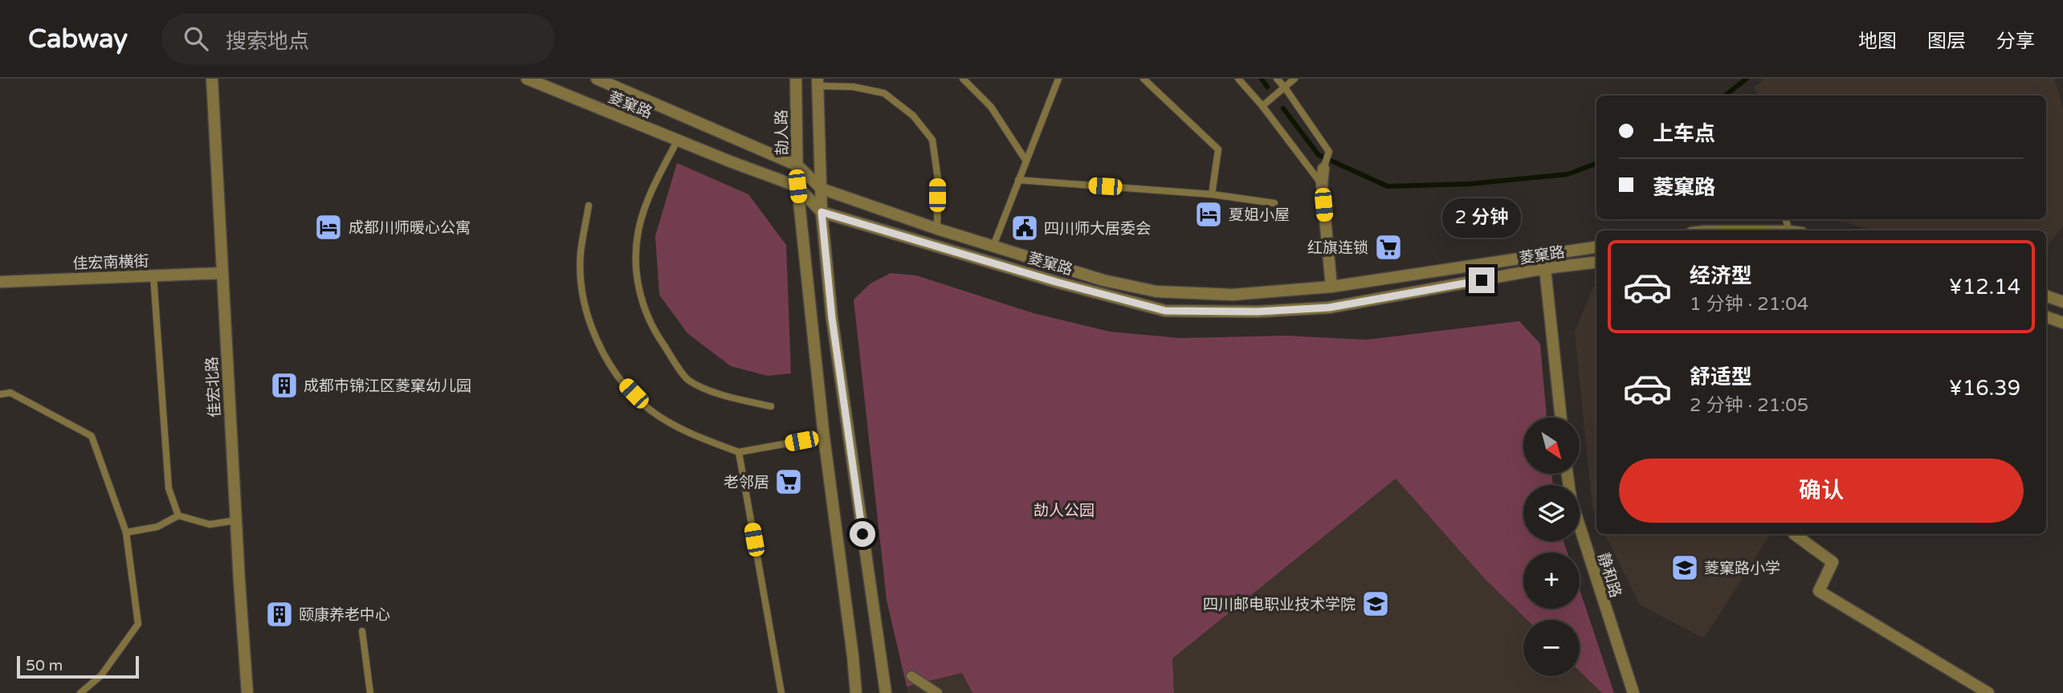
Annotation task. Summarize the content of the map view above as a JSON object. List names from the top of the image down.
{
  "streets": {
    "street": [
      "菱窠路",
      "劼人路",
      "佳宏南横街",
      "佳宏北路",
      "静和路"
    ]
  },
  "crossings": [
    ["菱窠路", "劼人路"],
    ["佳宏南横街", "佳宏北路"]
  ],
  "parks": ["劼人公园"],
  "places": {
    "hotel": ["夏姐小屋", "成都川师暖心公寓"],
    "public building": ["四川师大居委会"],
    "supermarket": ["红旗连锁", "老邻居"],
    "building": ["成都市锦江区菱窠幼儿园", "颐康养老中心"],
    "school or university": ["菱窠路小学", "四川邮电职业技术学院"]
  },
  "scale_bar": "50 m",
  "north": "bottom right",
  "page": {
    "header": "Cabway",
    "search": "搜索地点",
    "nav": ["地图", "图层", "分享"],
    "banner": ["上车点", "菱窠路"],
    "bubble": "2 分钟",
    "list": [
      {
        "name": "经济型",
        "note": "1 分钟 · 21:04",
        "value": "¥12.14"
      },
      {
        "name": "舒适型",
        "note": "2 分钟 · 21:05",
        "value": "¥16.39"
      }
    ],
    "map_buttons": ["+", "−"],
    "buttons": "确认",
    "scale": "50 m"
  }
}
